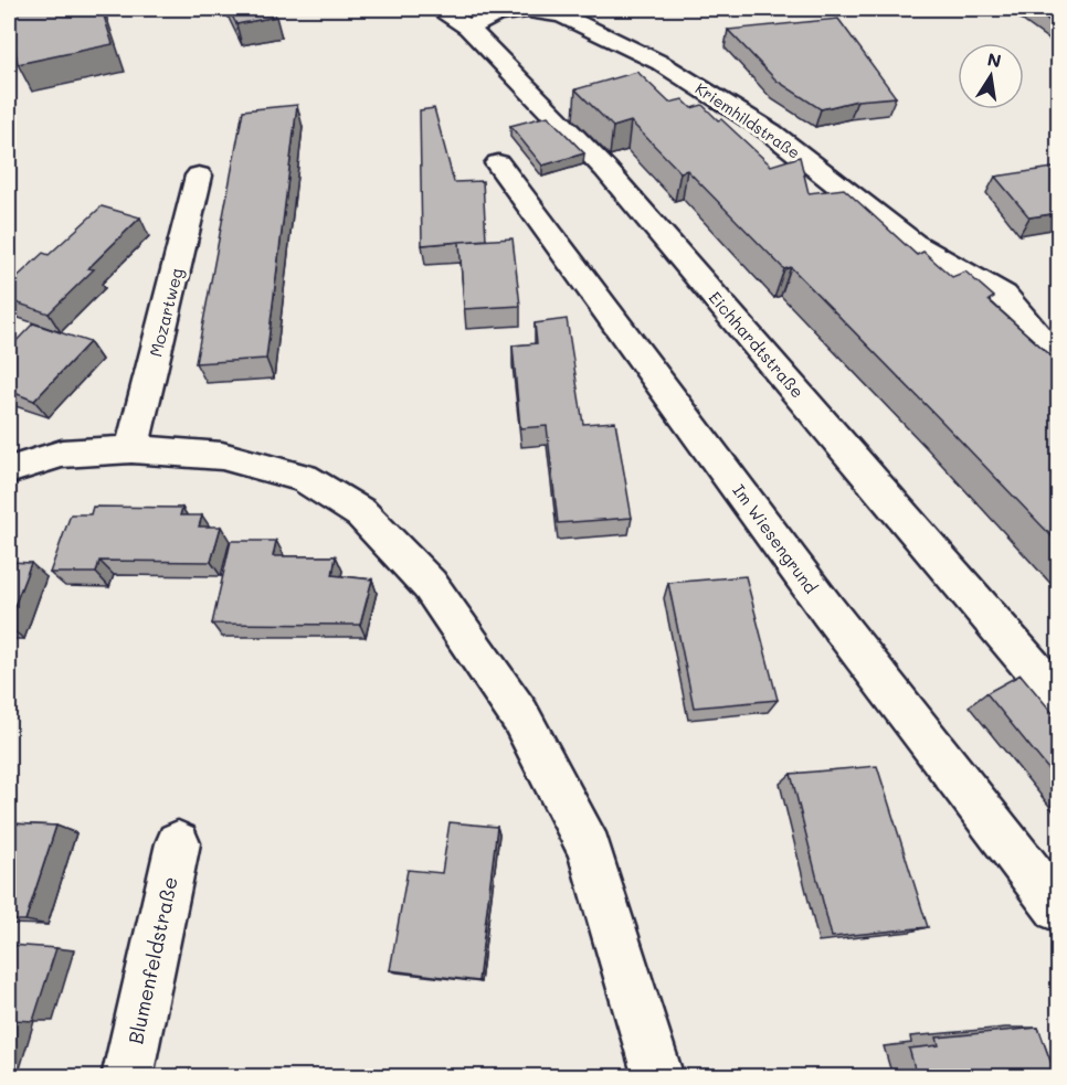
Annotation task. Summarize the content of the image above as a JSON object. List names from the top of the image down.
{
  "streets": {
    "street": [
      "Kriemhildstraße",
      "Mozartweg",
      "Eichhardtstraße",
      "Im Wiesengrund",
      "Blumenfeldstraße"
    ]
  },
  "crossings": [
    ["Kriemhildstraße", "Eichhardtstraße"]
  ],
  "north": "top"
}
